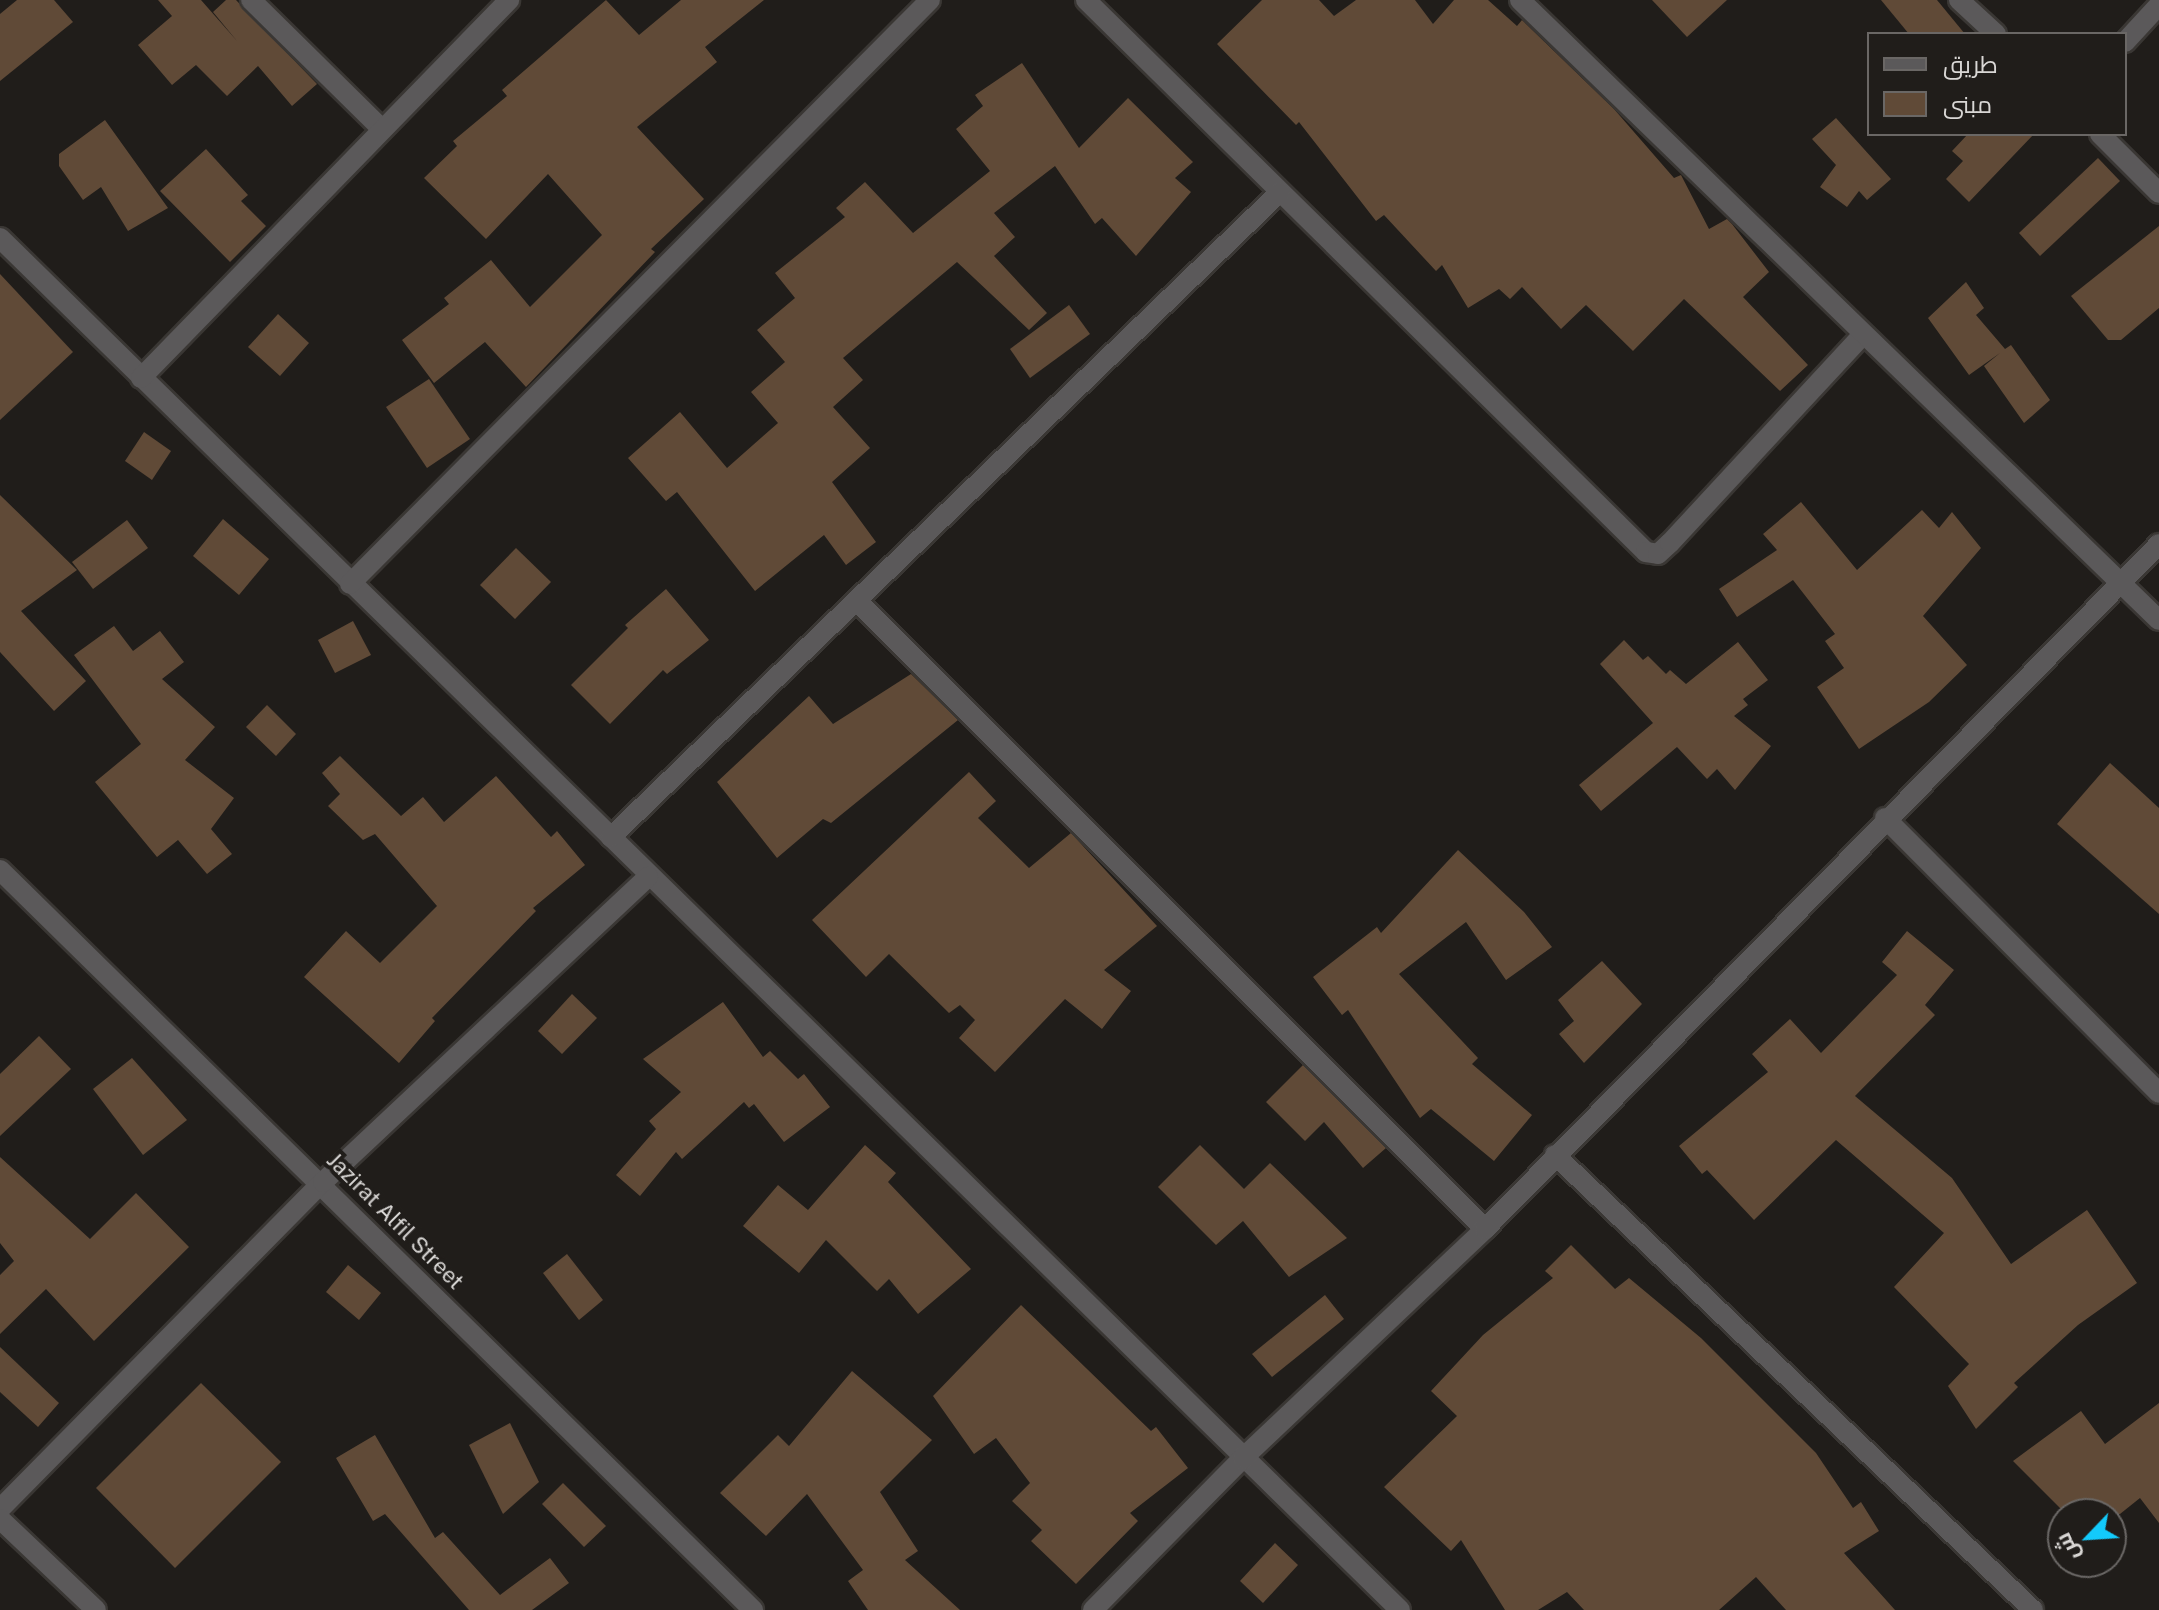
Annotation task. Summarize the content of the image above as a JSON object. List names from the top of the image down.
{
  "streets": {
    "street": ["Jazirat Alfil Street"]
  },
  "legend": ["طريق", "مبنى"],
  "north": "bottom left"
}
